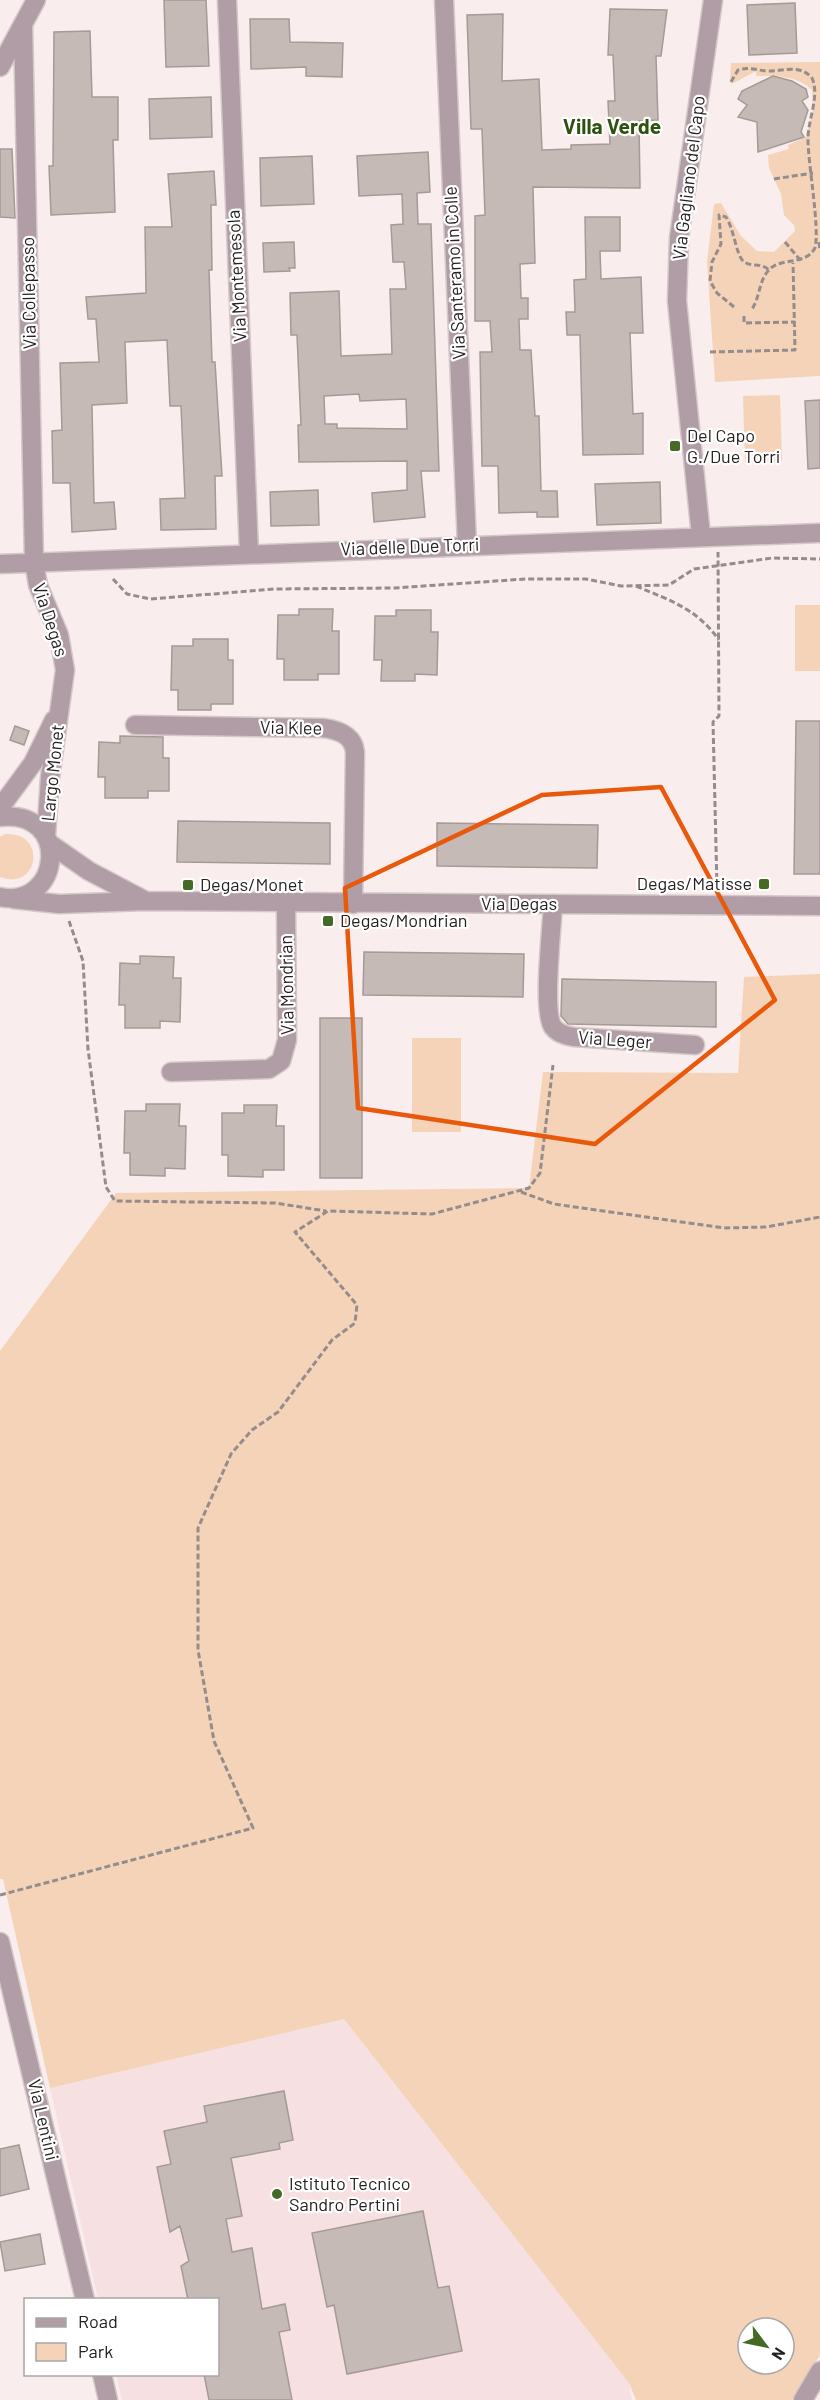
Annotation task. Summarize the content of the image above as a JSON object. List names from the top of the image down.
{
  "streets": {
    "street": [
      "Via Gagliano del Capo",
      "Via Santeramo in Colle",
      "Via Montemesola",
      "Via Collepasso",
      "Via delle Due Torri",
      "Via Degas",
      "Via Klee",
      "Largo Monet",
      "Via Mondrian",
      "Via Leger",
      "Via Lentini"
    ]
  },
  "crossings": [
    ["Via Gagliano del Capo", "Via delle Due Torri"],
    ["Via Santeramo in Colle", "Via delle Due Torri"],
    ["Via Montemesola", "Via delle Due Torri"],
    ["Via Collepasso", "Via delle Due Torri"],
    ["Via Collepasso", "Via Degas"],
    ["Via delle Due Torri", "Via Degas"],
    ["Via Degas", "Via Klee"],
    ["Via Degas", "Largo Monet"],
    ["Via Degas", "Via Mondrian"],
    ["Via Degas", "Via Leger"]
  ],
  "districts": ["Villa Verde"],
  "places": {
    "transit": [
      "Del Capo G./Due Torri",
      "Degas/Matisse",
      "Degas/Monet",
      "Degas/Mondrian"
    ],
    "other": ["Istituto Tecnico Sandro Pertini"]
  },
  "legend": ["Road", "Park"],
  "north": "bottom right"
}
